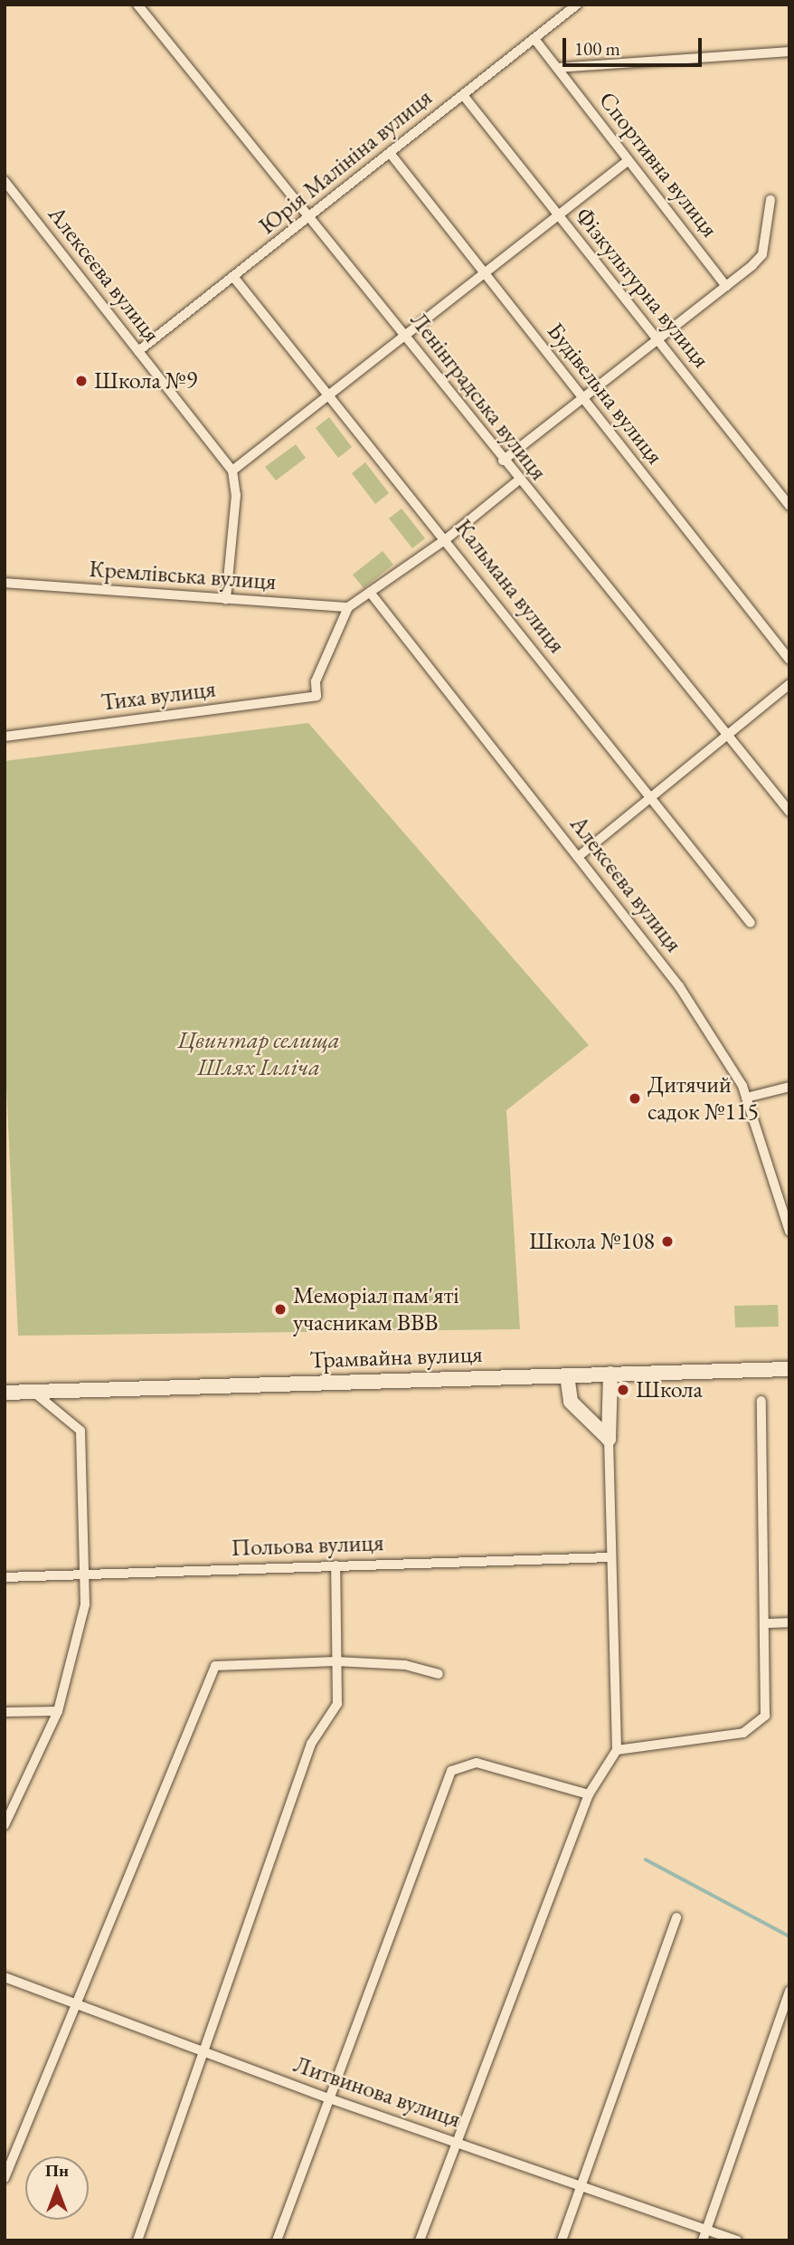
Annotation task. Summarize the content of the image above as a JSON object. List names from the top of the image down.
{
  "streets": {
    "street": [
      "Юрія Малініна вулиця",
      "Спортивна вулиця",
      "Алексєєва вулиця",
      "Фiзкультурна вулиця",
      "Будівельна вулиця",
      "Ленінградська вулиця",
      "Кремлівська вулиця",
      "Кальмана вулиця",
      "Тиха вулиця",
      "Трамвайна вулиця",
      "Польова вулиця",
      "Литвинова вулиця"
    ]
  },
  "crossings": [
    ["Юрія Малініна вулиця", "Спортивна вулиця"],
    ["Юрія Малініна вулиця", "Алексєєва вулиця"],
    ["Юрія Малініна вулиця", "Фiзкультурна вулиця"],
    ["Юрія Малініна вулиця", "Будівельна вулиця"],
    ["Юрія Малініна вулиця", "Ленінградська вулиця"],
    ["Юрія Малініна вулиця", "Кальмана вулиця"],
    ["Кремлівська вулиця", "Тиха вулиця"]
  ],
  "parks": ["Цвинтар селища Шлях Ілліча"],
  "places": [
    "Школа №9",
    "Дитячий садок №115",
    "Школа №108",
    "Меморіал пам'яті учасникам ВВВ",
    "Школа"
  ],
  "scale_bar": "100 m",
  "north": "top"
}
